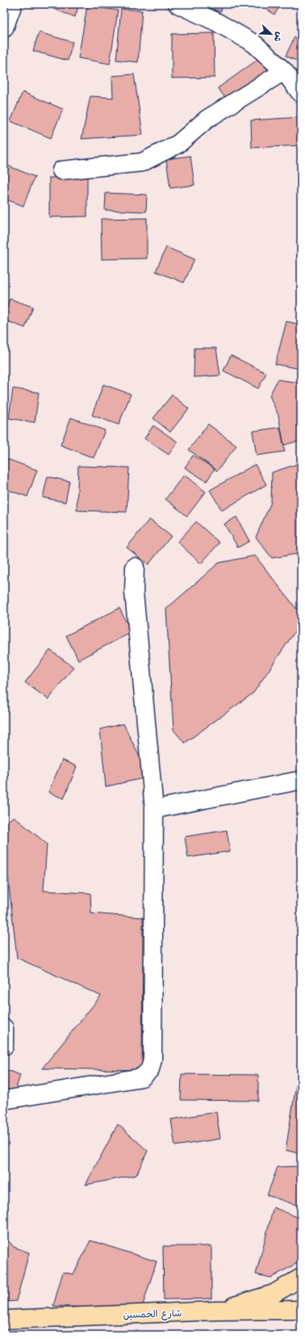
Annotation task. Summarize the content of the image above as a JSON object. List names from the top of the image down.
{
  "streets": {
    "main road": ["شارع الخمسين"]
  },
  "north": "bottom right"
}
